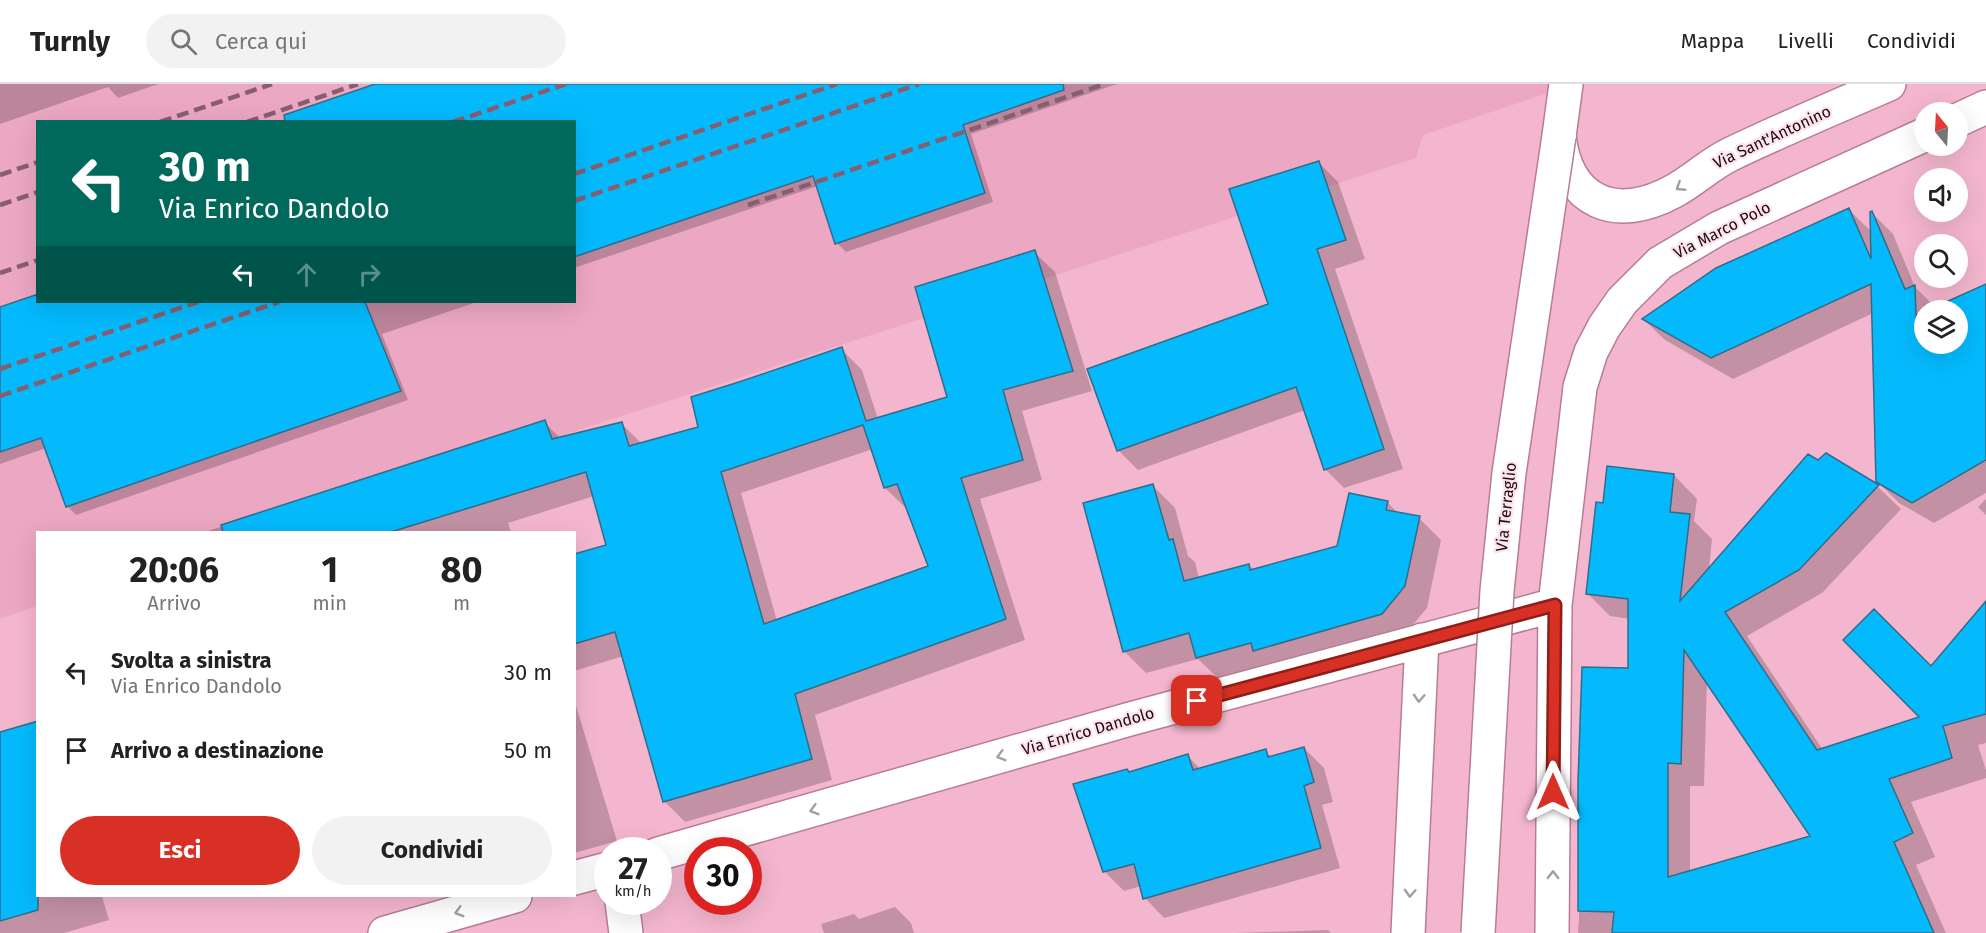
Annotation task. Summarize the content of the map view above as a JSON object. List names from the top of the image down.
{
  "streets": {
    "street": [
      "Via Sant'Antonino",
      "Via Marco Polo",
      "Via Terraglio",
      "Via Enrico Dandolo"
    ]
  },
  "crossings": [
    ["Via Sant'Antonino", "Via Terraglio"],
    ["Via Marco Polo", "Via Enrico Dandolo"]
  ],
  "one_way": ["Via Sant'Antonino", "Via Enrico Dandolo"],
  "north": "top",
  "page": {
    "header": "Turnly",
    "search": "Cerca qui",
    "nav": ["Mappa", "Livelli", "Condividi"],
    "turn": ["30 m", "Via Enrico Dandolo"],
    "eta": [
      "20:06",
      "Arrivo",
      "1",
      "min",
      "80",
      "m"
    ],
    "list": [
      {
        "name": "Svolta a sinistra",
        "note": "Via Enrico Dandolo",
        "value": "30 m"
      },
      {
        "name": "Arrivo a destinazione",
        "value": "50 m"
      }
    ],
    "buttons": ["Esci", "Condividi"],
    "speed": "27 km/h",
    "limit": "30"
  }
}
